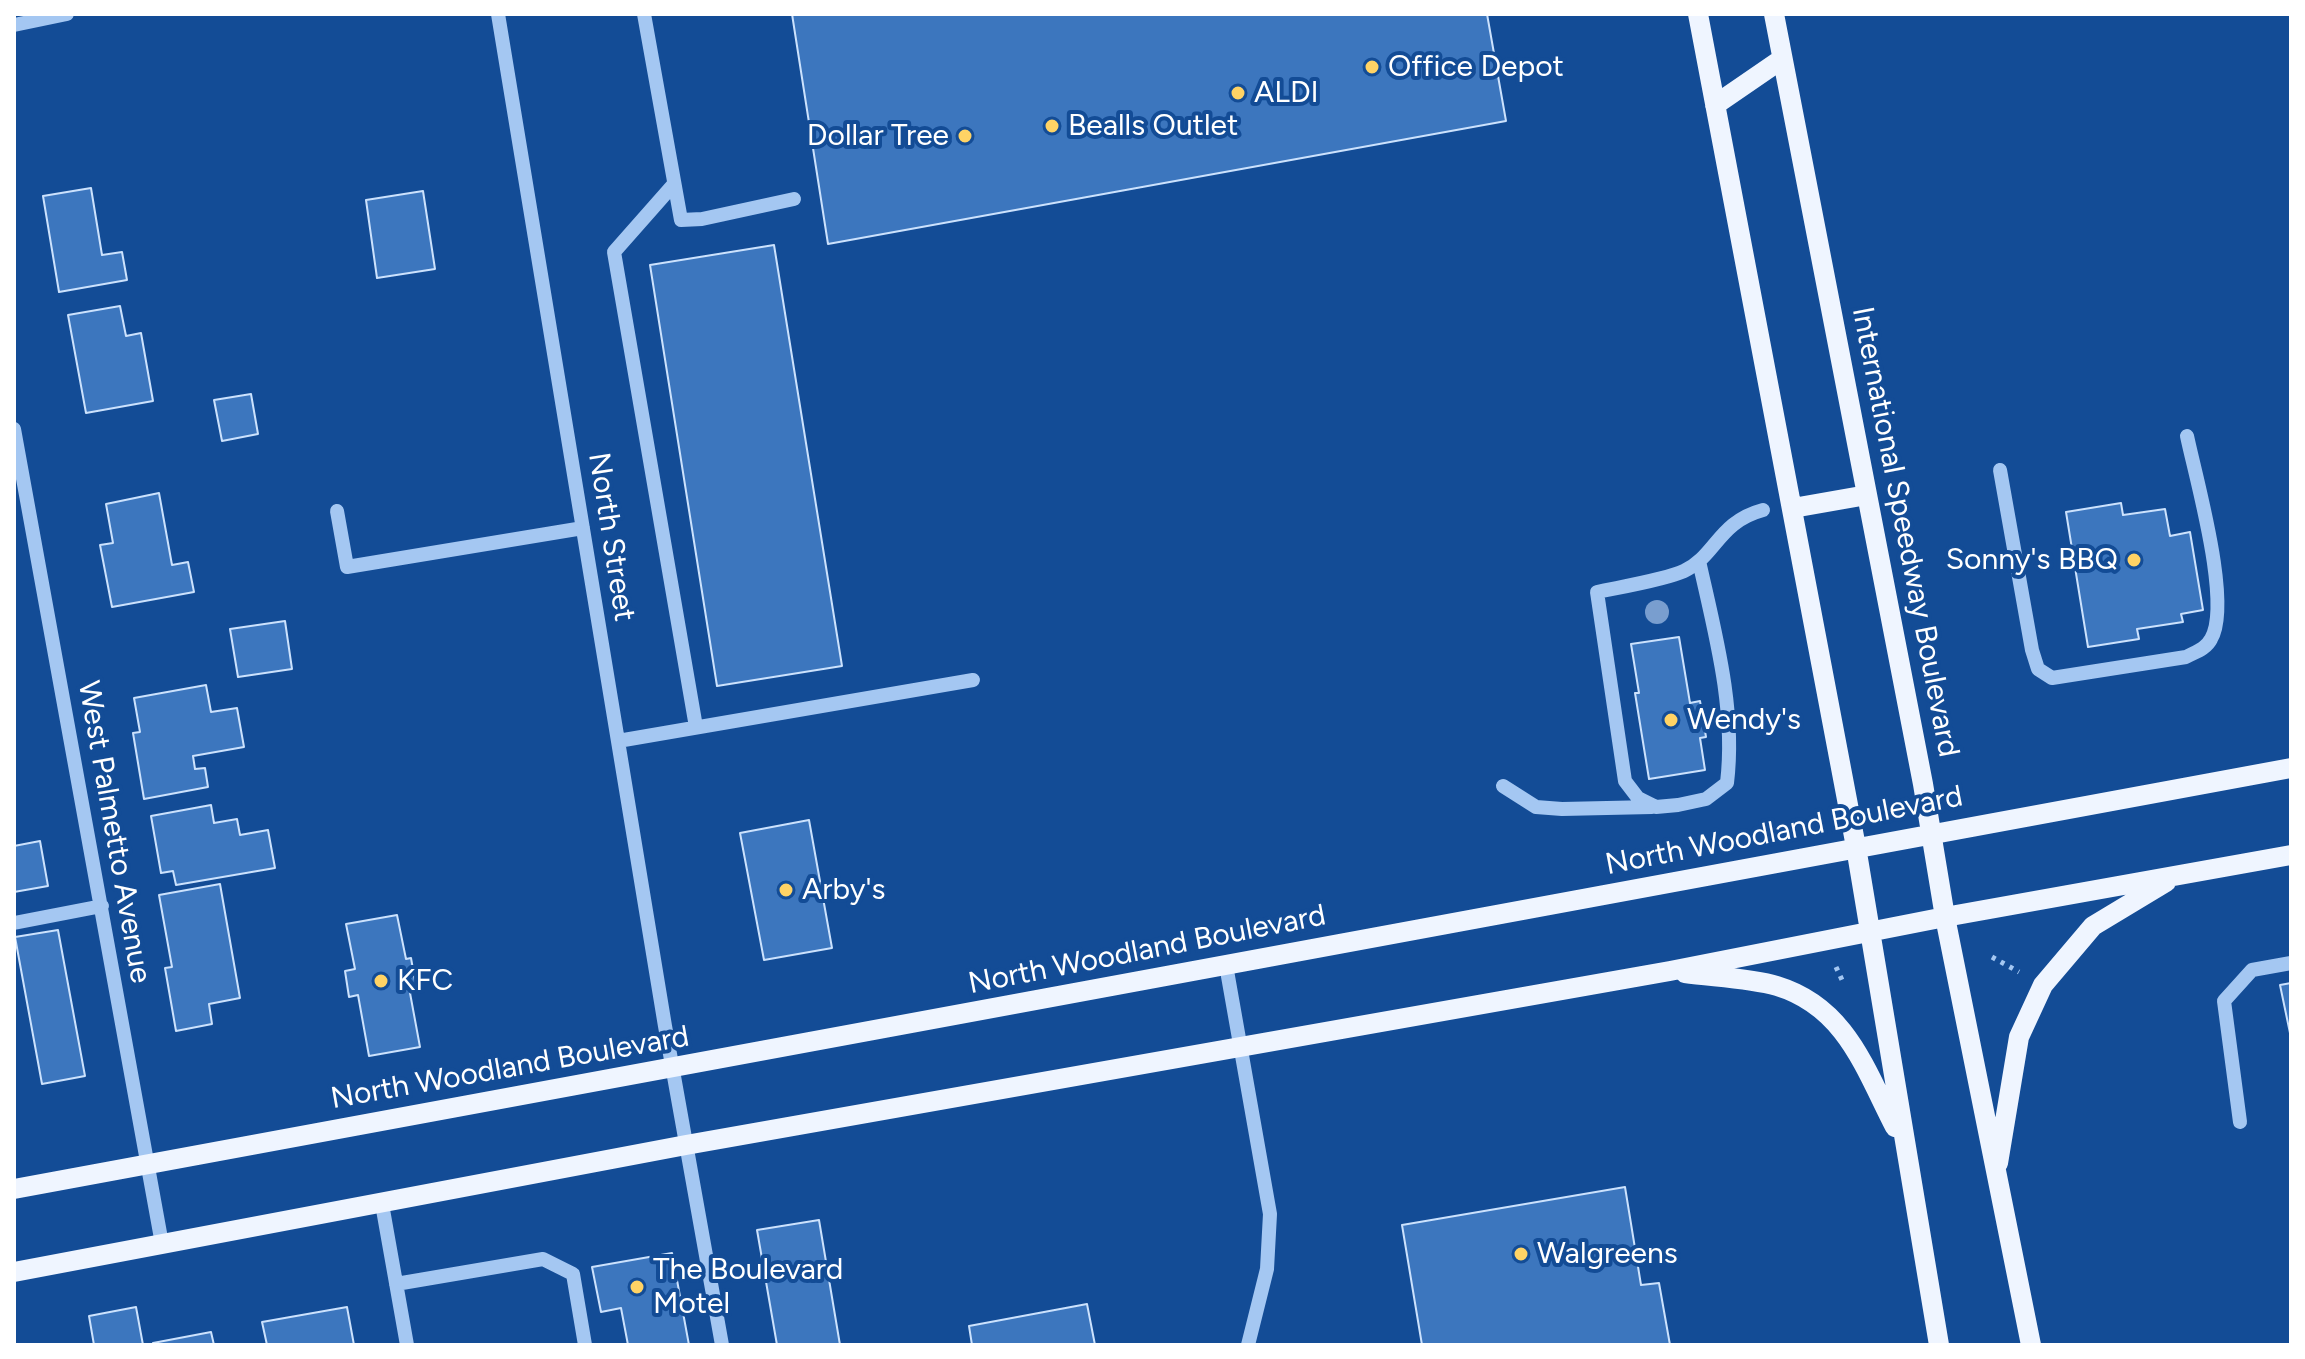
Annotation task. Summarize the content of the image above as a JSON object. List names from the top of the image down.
{
  "streets": {
    "main road": ["International Speedway Boulevard", "North Woodland Boulevard"],
    "street": ["North Street", "West Palmetto Avenue"]
  },
  "crossings": [
    ["International Speedway Boulevard", "North Woodland Boulevard"],
    ["North Street", "North Woodland Boulevard"],
    ["North Woodland Boulevard", "West Palmetto Avenue"]
  ],
  "places": [
    "Office Depot",
    "ALDI",
    "Bealls Outlet",
    "Dollar Tree",
    "Sonny's BBQ",
    "Wendy's",
    "Arby's",
    "KFC",
    "Walgreens",
    "The Boulevard Motel"
  ]
}
